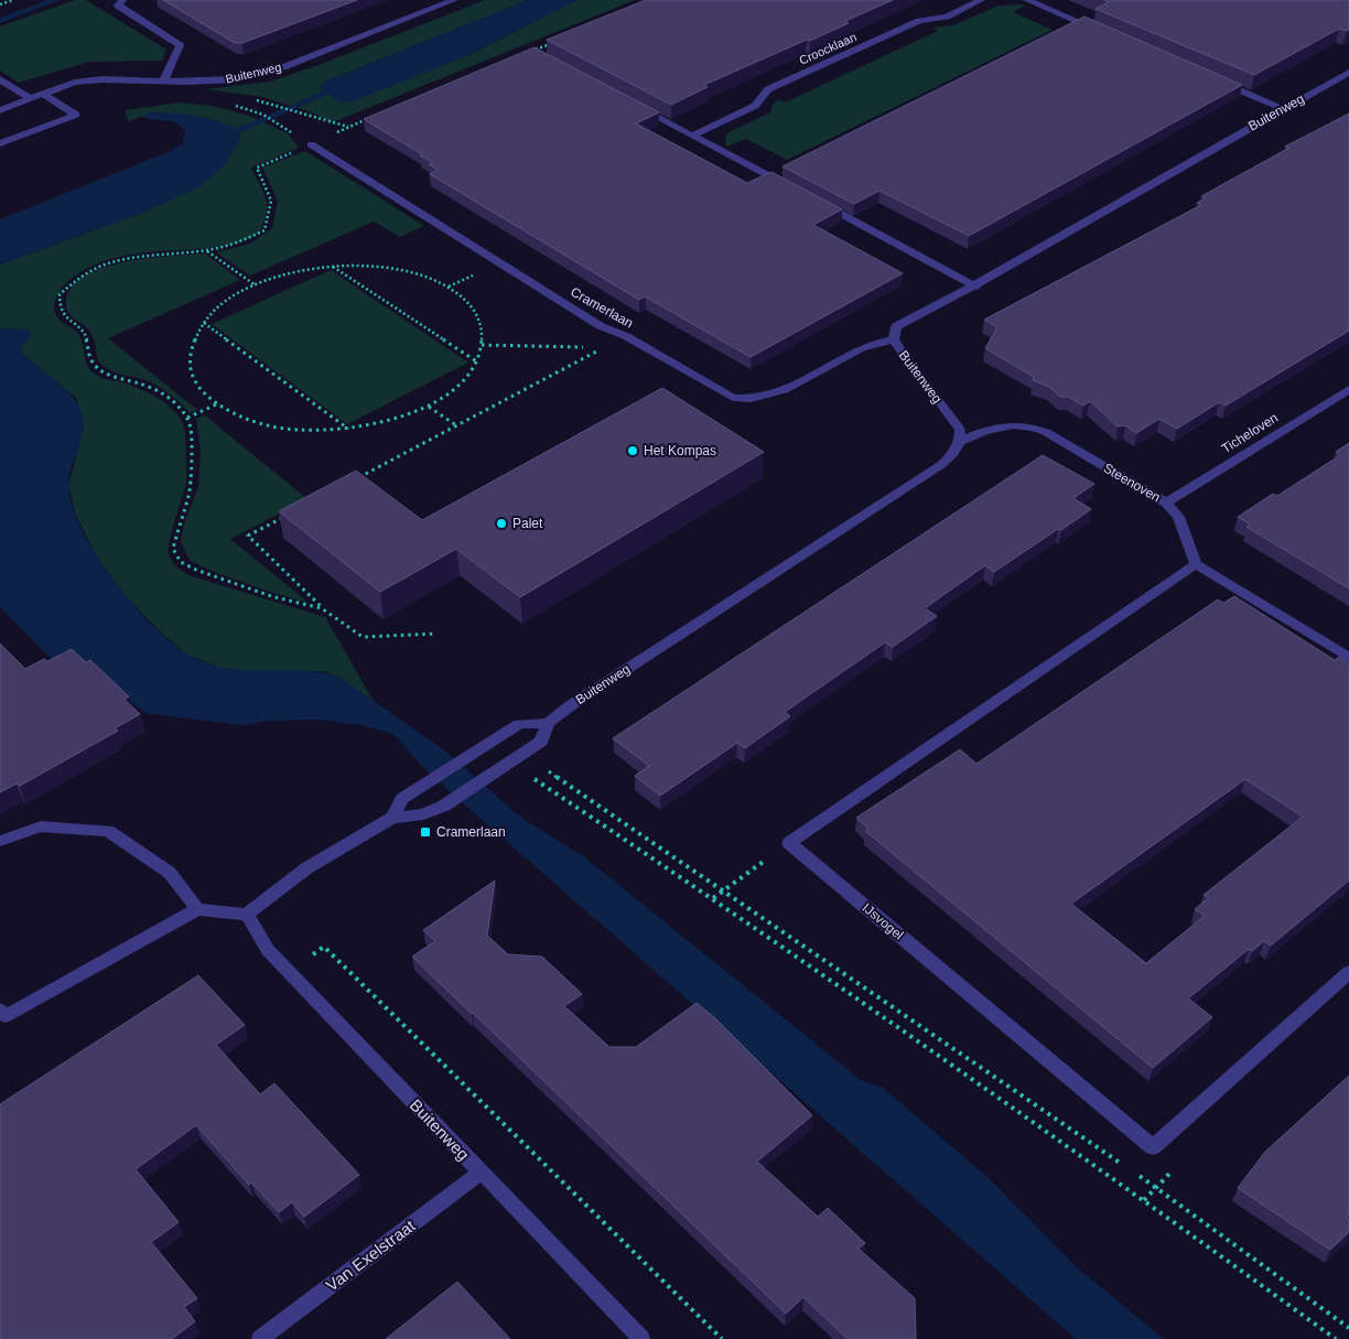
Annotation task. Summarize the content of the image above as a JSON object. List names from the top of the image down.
{
  "streets": {
    "street": [
      "Croocklaan",
      "Buitenweg",
      "Cramerlaan",
      "Ticheloven",
      "Steenoven",
      "IJsvogel",
      "Van Exelstraat"
    ]
  },
  "crossings": [
    ["Buitenweg", "Cramerlaan"],
    ["Buitenweg", "Steenoven"],
    ["Buitenweg", "Van Exelstraat"],
    ["Ticheloven", "Steenoven"]
  ],
  "places": {
    "other": ["Het Kompas", "Palet"],
    "transit": ["Cramerlaan"]
  }
}
